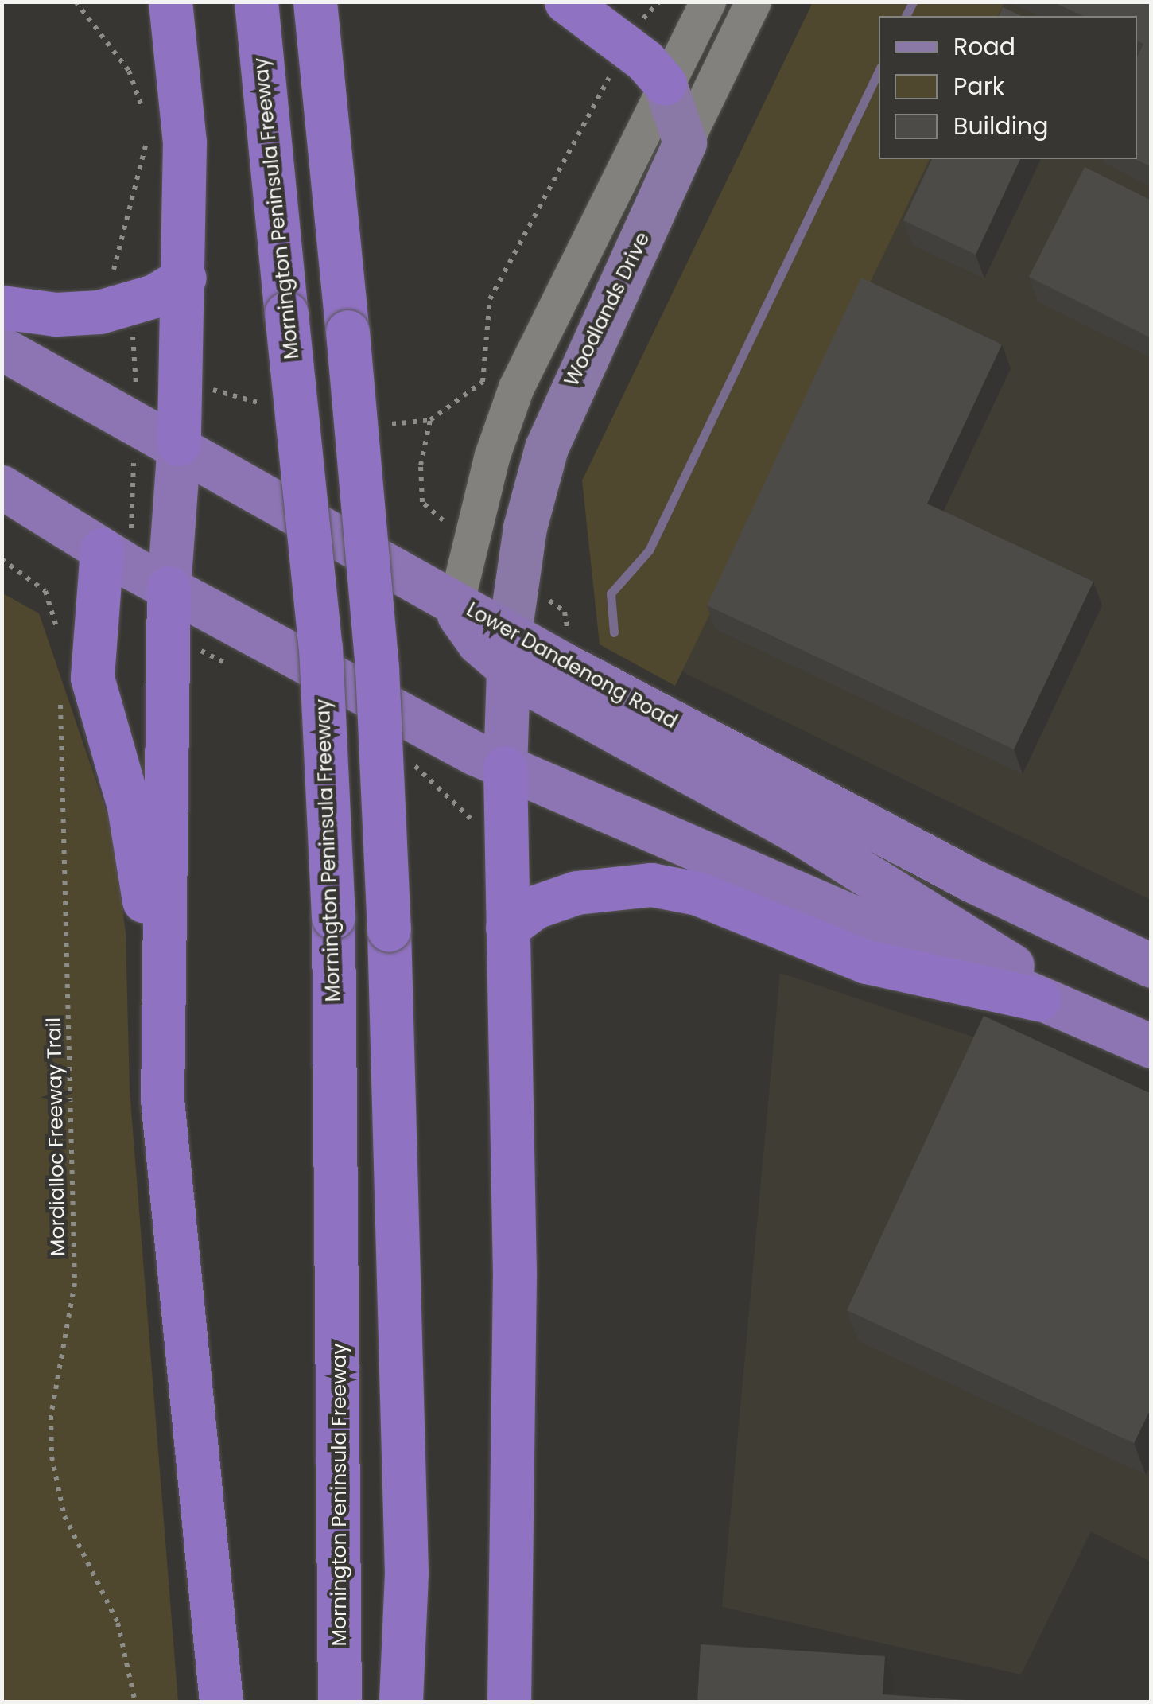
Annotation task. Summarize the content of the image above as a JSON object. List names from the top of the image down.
{
  "streets": {
    "highway": ["Mornington Peninsula Freeway", "Lower Dandenong Road"],
    "main road": ["Woodlands Drive"],
    "path": ["Mordialloc Freeway Trail"]
  },
  "crossings": [
    ["Woodlands Drive", "Lower Dandenong Road"]
  ],
  "legend": ["Road", "Park", "Building"]
}
